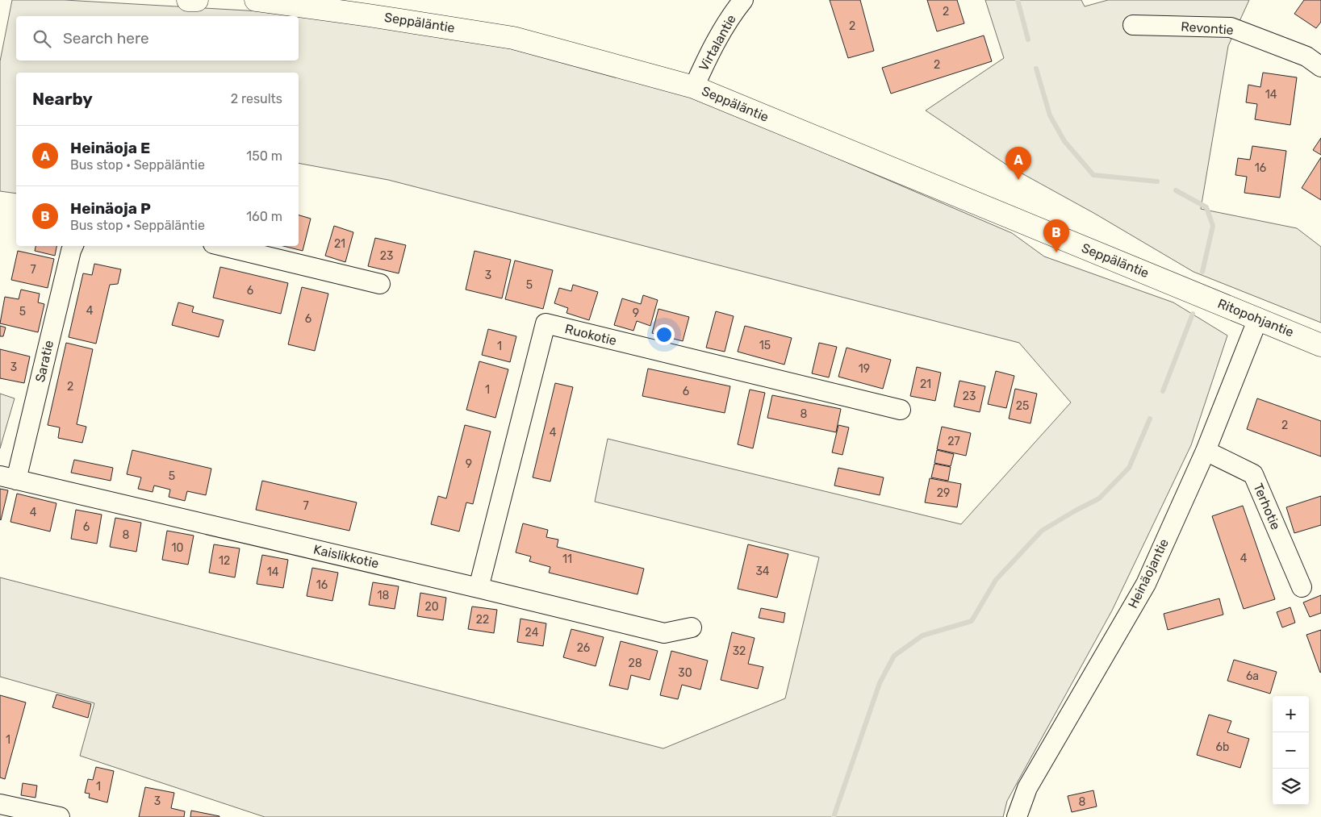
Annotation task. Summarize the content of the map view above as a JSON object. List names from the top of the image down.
{
  "streets": {
    "main road": ["Seppäläntie", "Ritopohjantie"],
    "street": [
      "Revontie",
      "Virtalantie",
      "Ruokotie",
      "Saratie",
      "Terhotie",
      "Kaislikkotie",
      "Heinäojantie"
    ]
  },
  "crossings": [
    ["Seppäläntie", "Virtalantie"],
    ["Seppäläntie", "Ritopohjantie"],
    ["Ritopohjantie", "Heinäojantie"],
    ["Ruokotie", "Kaislikkotie"],
    ["Saratie", "Kaislikkotie"],
    ["Terhotie", "Heinäojantie"]
  ],
  "house_numbers": [
    "2",
    "2",
    "2",
    "14",
    "16",
    "21",
    "23",
    "7",
    "3",
    "5",
    "6",
    "4",
    "5",
    "9",
    "6",
    "15",
    "1",
    "3",
    "19",
    "21",
    "2",
    "1",
    "6",
    "23",
    "25",
    "8",
    "2",
    "4",
    "27",
    "9",
    "5",
    "29",
    "7",
    "4",
    "6",
    "8",
    "10",
    "4",
    "11",
    "12",
    "34",
    "14",
    "16",
    "18",
    "20",
    "22",
    "24",
    "26",
    "32",
    "28",
    "30",
    "6a",
    "1",
    "6b",
    "1",
    "3",
    "8"
  ],
  "page": {
    "search": "Search here",
    "heading": ["Nearby", "2 results"],
    "list": [
      {
        "mark": "A",
        "name": "Heinäoja E",
        "note": "Bus stop · Seppäläntie",
        "value": "150 m"
      },
      {
        "mark": "B",
        "name": "Heinäoja P",
        "note": "Bus stop · Seppäläntie",
        "value": "160 m"
      }
    ],
    "pins": ["A", "B"],
    "map_buttons": ["+", "−"]
  }
}
